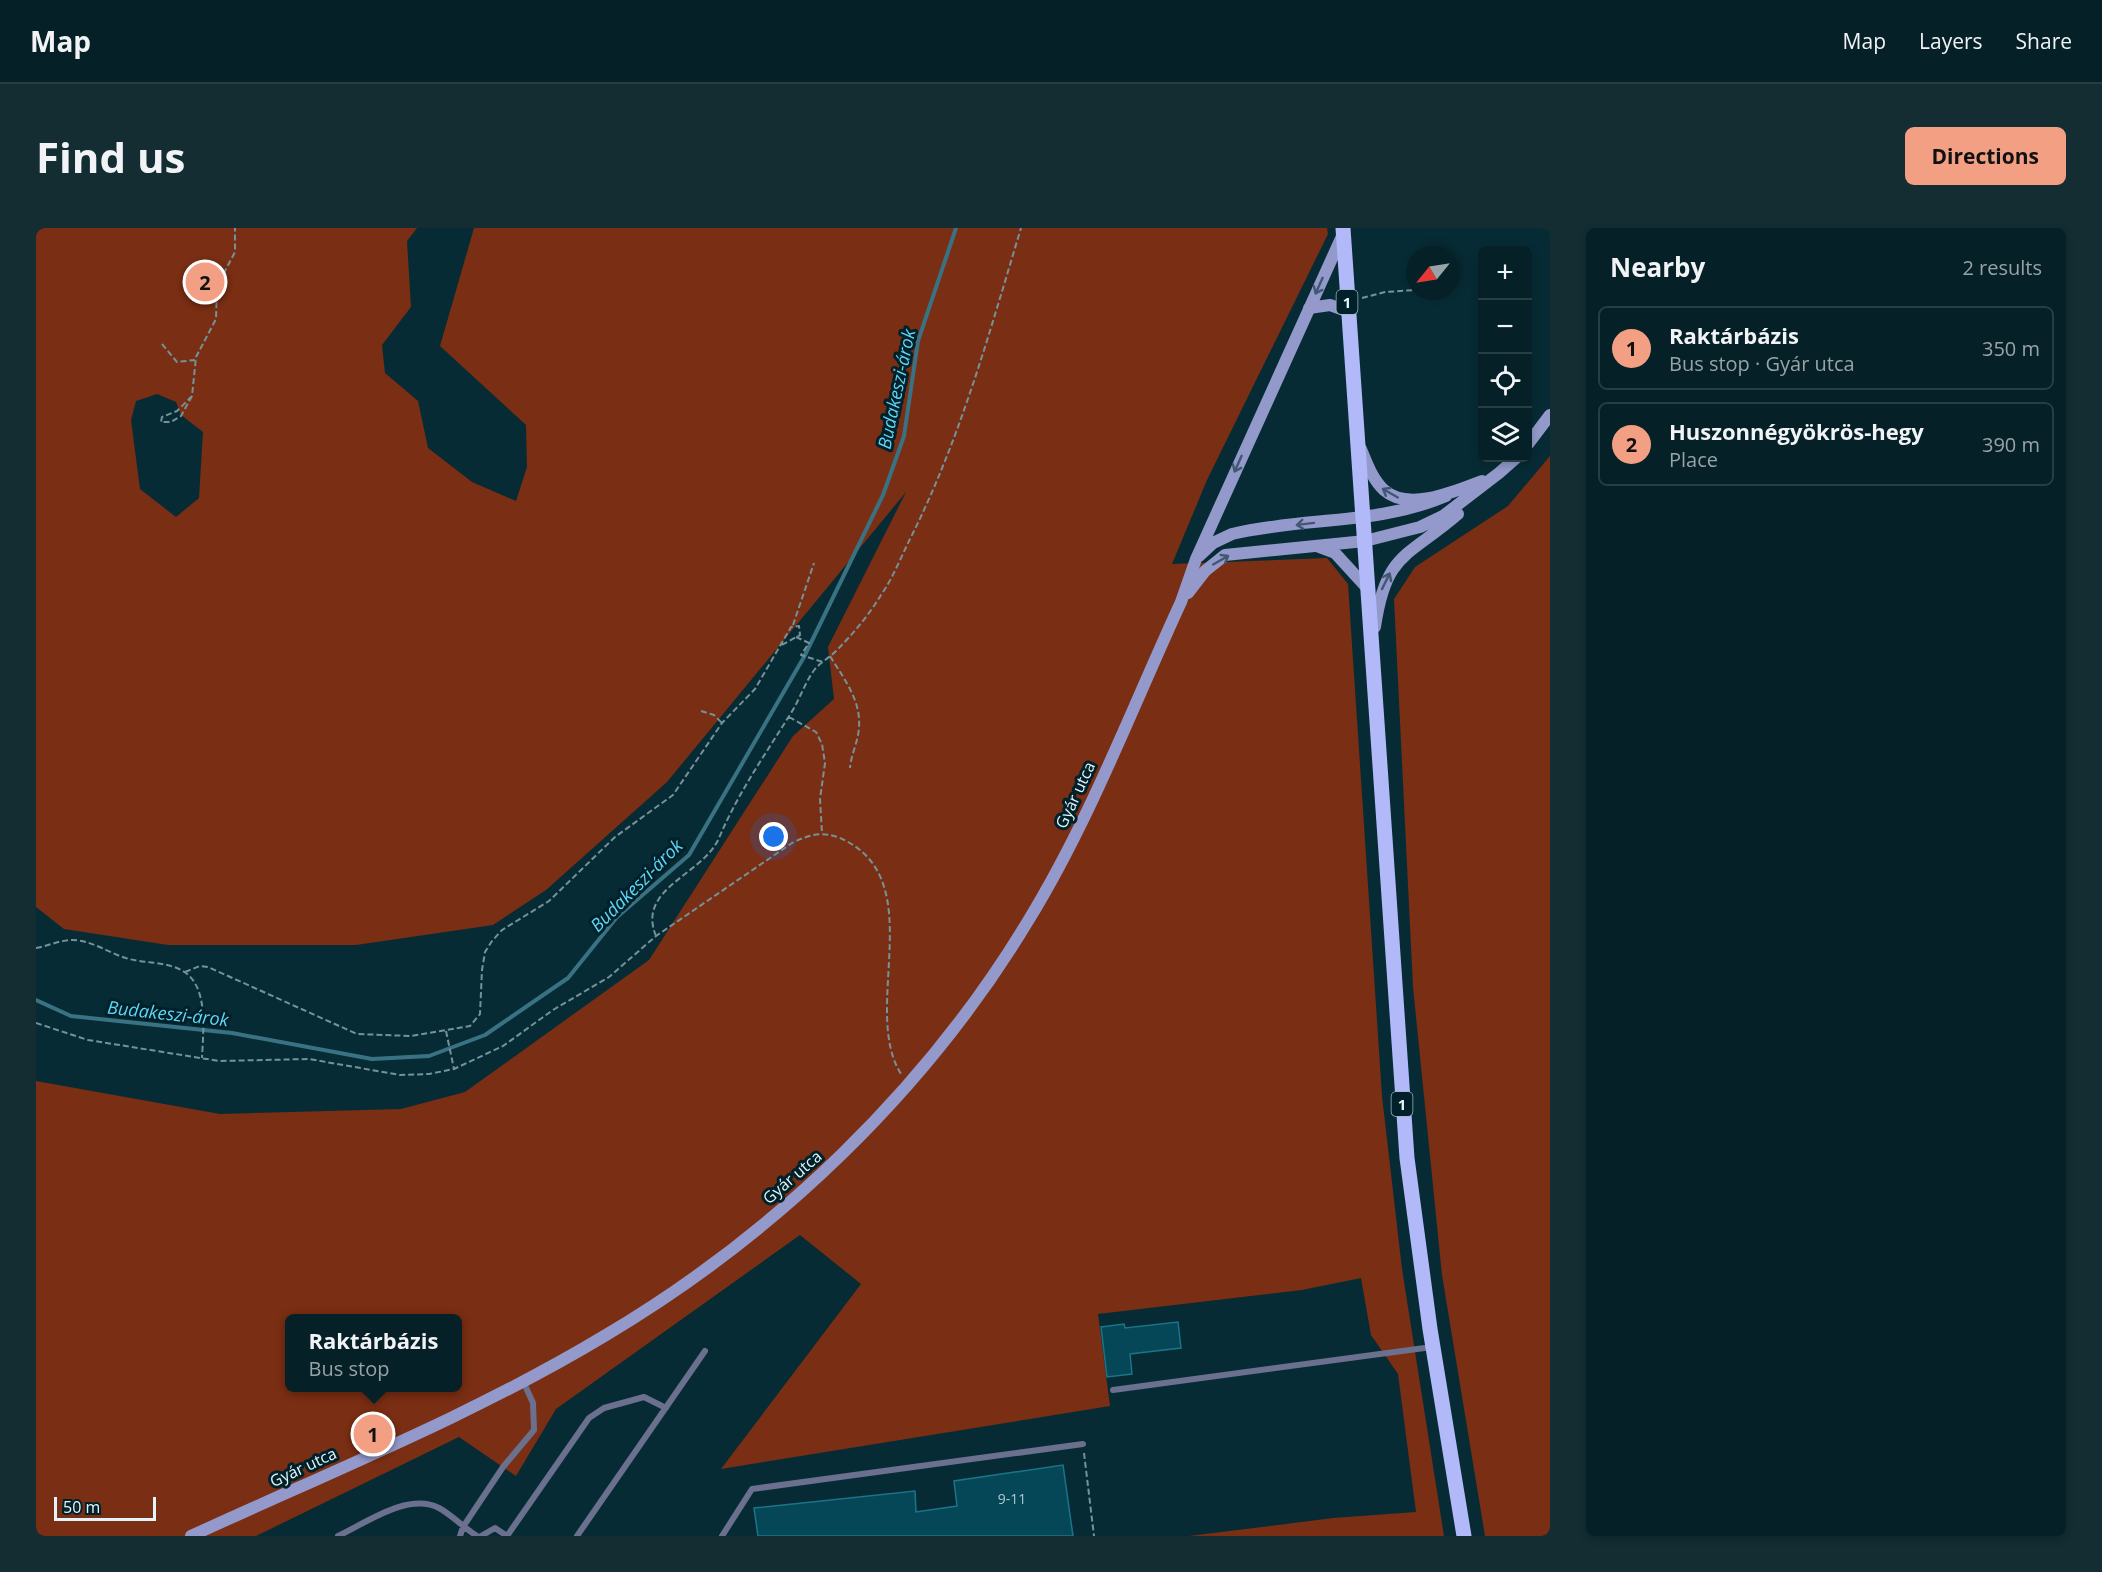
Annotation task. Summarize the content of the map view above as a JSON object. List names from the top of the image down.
{
  "streets": {
    "main road": ["1", "Gyár utca"]
  },
  "crossings": [
    ["1", "Gyár utca"]
  ],
  "water": ["Budakeszi-árok"],
  "house_numbers": ["9-11"],
  "scale_bar": "50 m",
  "north": "bottom left",
  "page": {
    "header": "Map",
    "nav": ["Map", "Layers", "Share"],
    "buttons": "Directions",
    "title": "Find us",
    "heading": ["Nearby", "2 results"],
    "map_buttons": ["+", "−"],
    "pins": ["2", "1"],
    "list": [
      {
        "mark": "1",
        "name": "Raktárbázis",
        "note": "Bus stop · Gyár utca",
        "value": "350 m"
      },
      {
        "mark": "2",
        "name": "Huszonnégyökrös-hegy",
        "note": "Place",
        "value": "390 m"
      }
    ],
    "popup": ["Raktárbázis", "Bus stop"],
    "scale": "50 m"
  }
}
